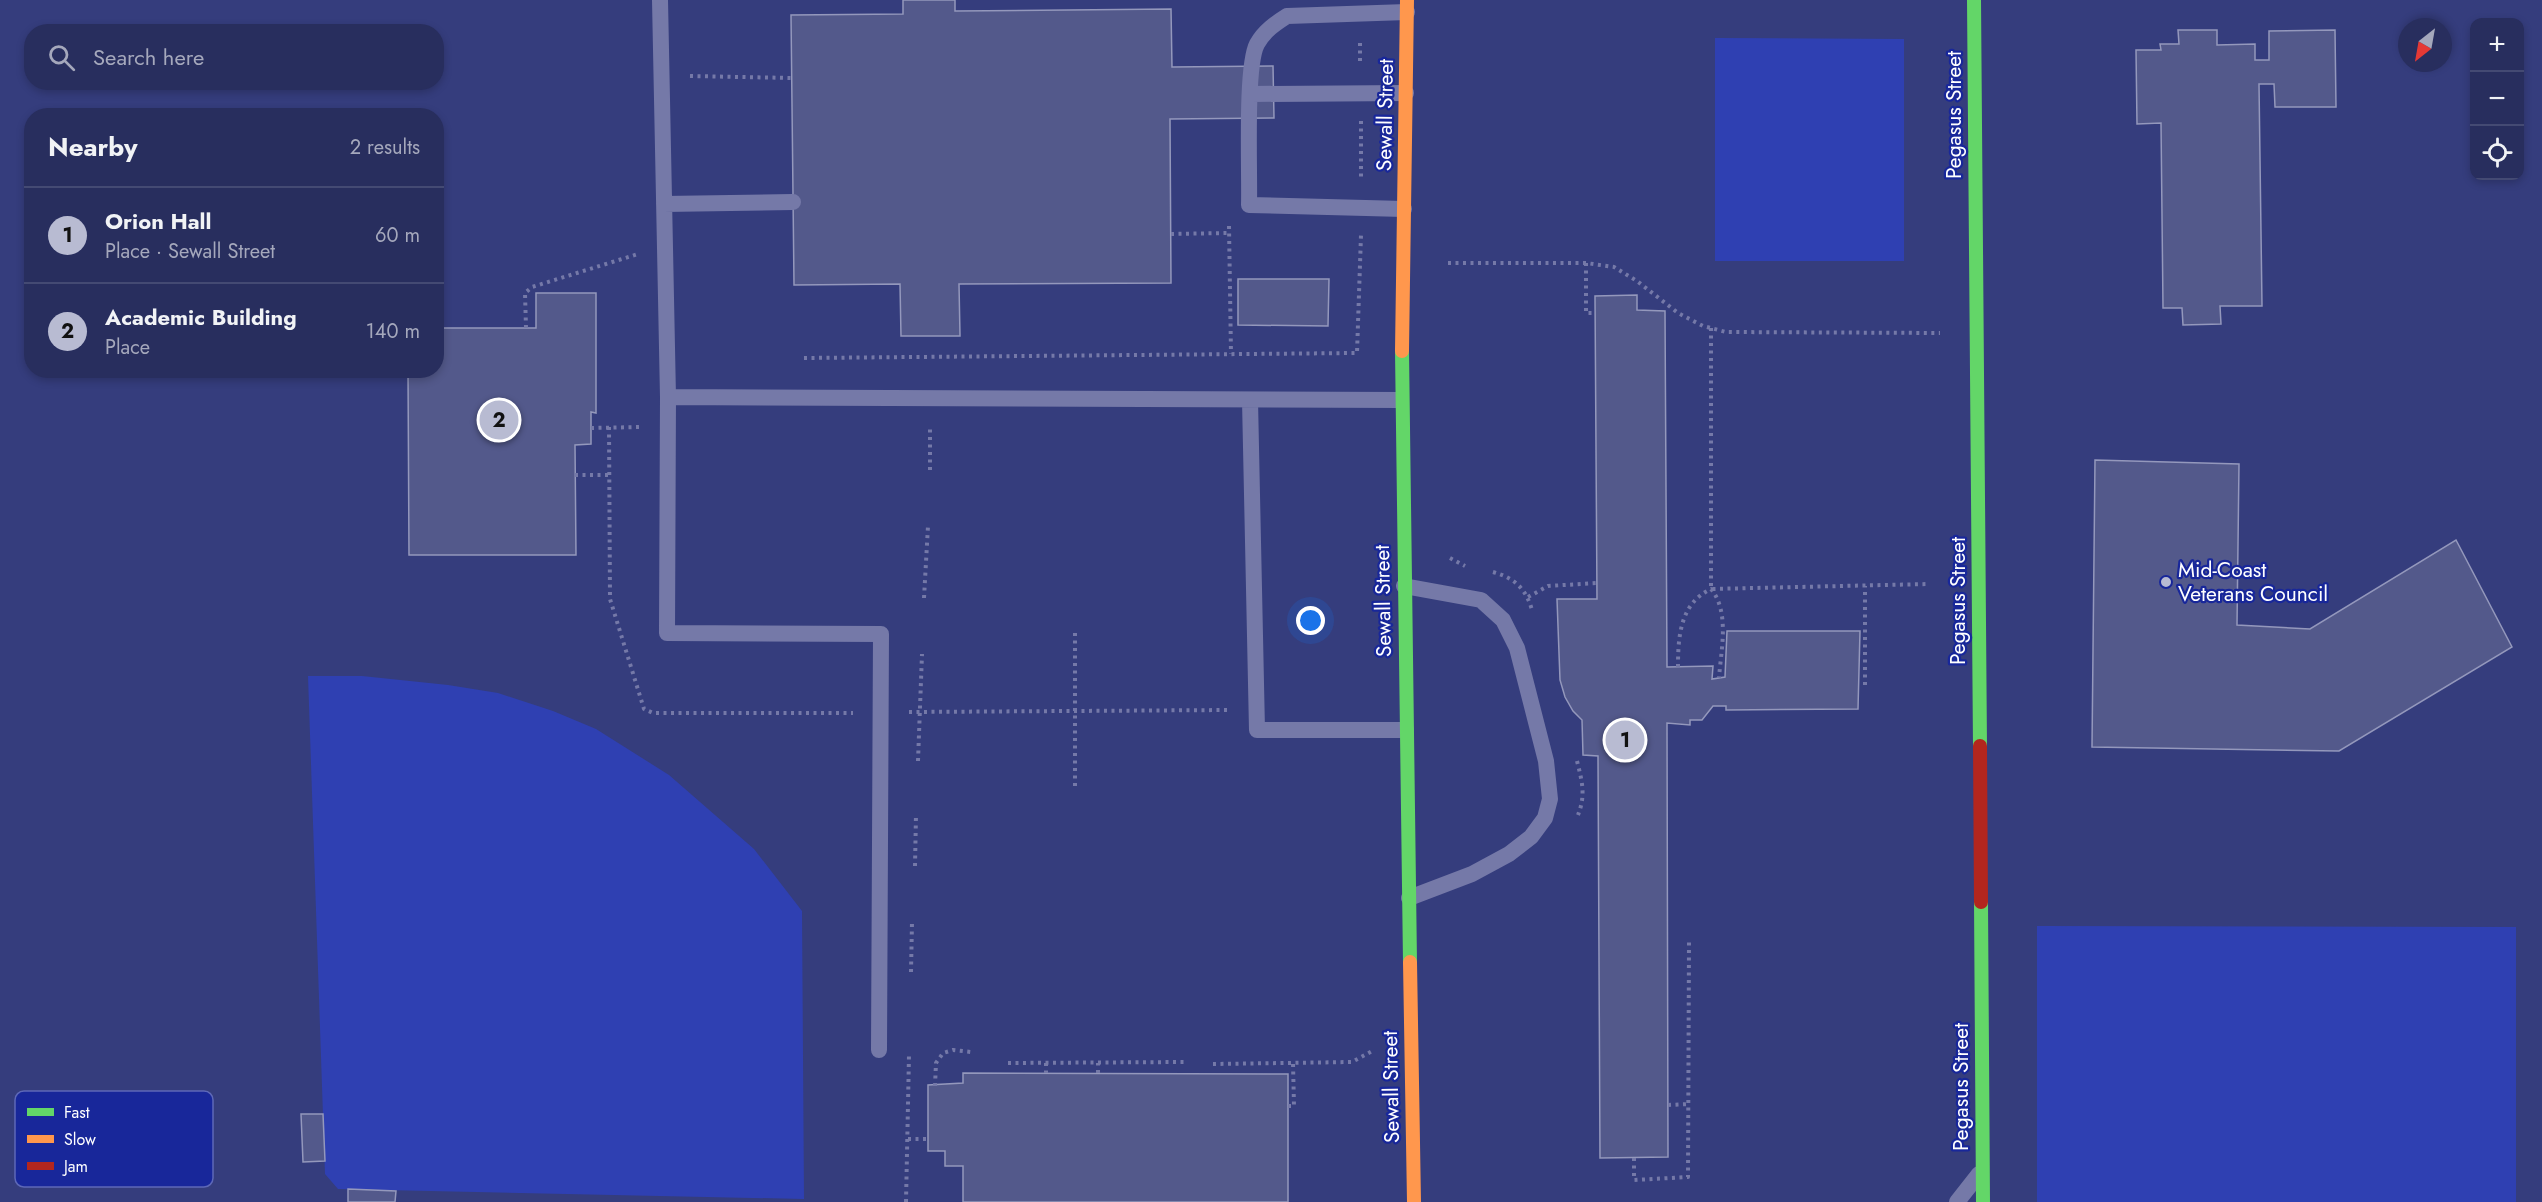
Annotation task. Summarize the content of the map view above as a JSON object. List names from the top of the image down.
{
  "streets": {
    "street": ["Sewall Street", "Pegasus Street"]
  },
  "places": ["Mid-Coast Veterans Council"],
  "legend": ["Fast", "Slow", "Jam"],
  "north": "bottom left",
  "page": {
    "map_buttons": ["+", "−"],
    "search": "Search here",
    "heading": ["Nearby", "2 results"],
    "list": [
      {
        "mark": "1",
        "name": "Orion Hall",
        "note": "Place · Sewall Street",
        "value": "60 m"
      },
      {
        "mark": "2",
        "name": "Academic Building",
        "note": "Place",
        "value": "140 m"
      }
    ],
    "pins": ["2", "1"]
  }
}
